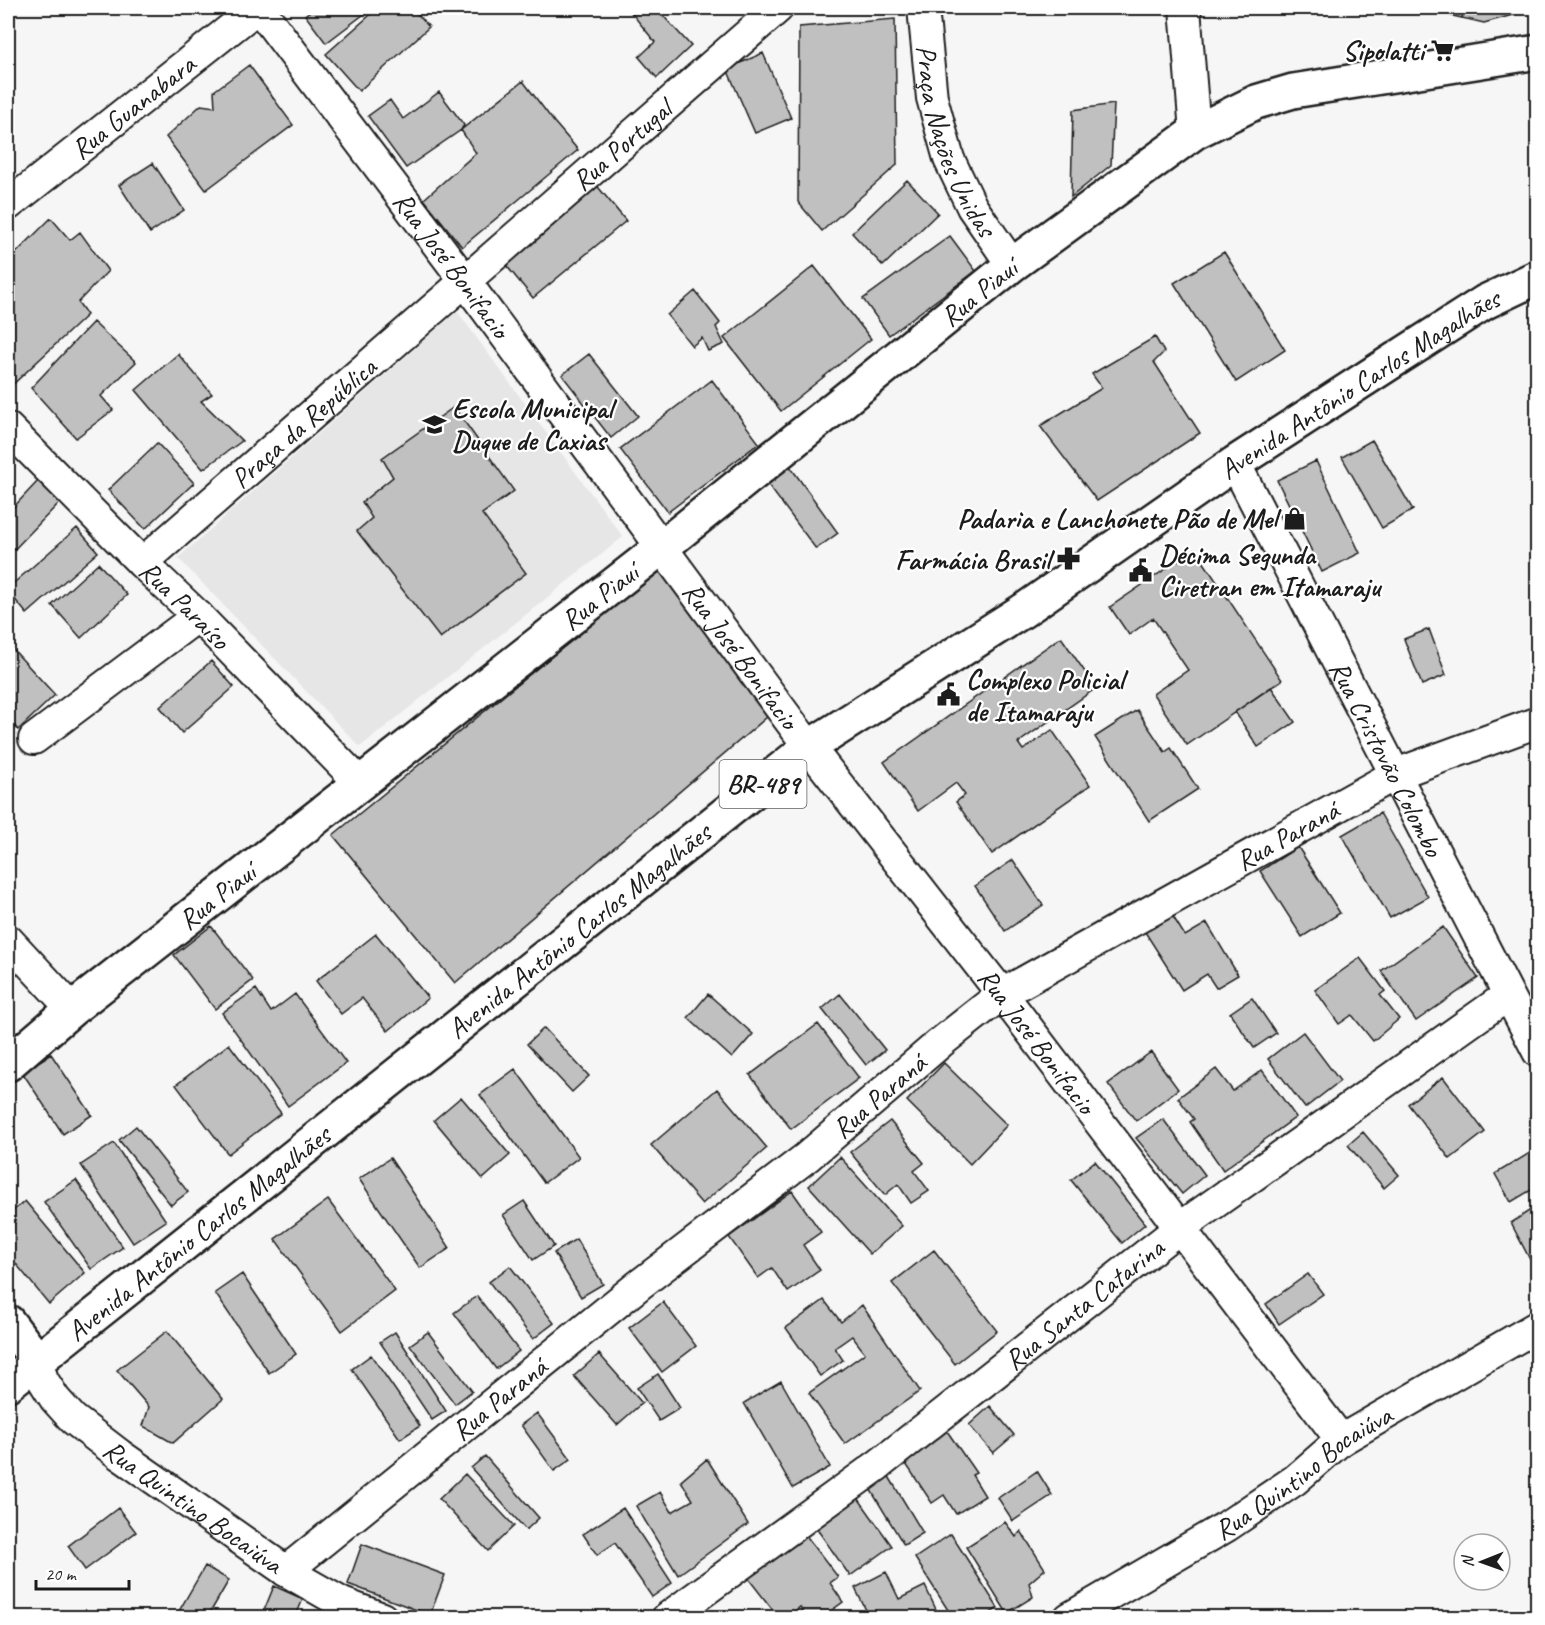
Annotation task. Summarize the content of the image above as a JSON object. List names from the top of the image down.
{
  "streets": {
    "main road": ["Rua Piauí", "Avenida Antônio Carlos Magalhães", "BR-489"],
    "street": [
      "Rua Guanabara",
      "Praça Nações Unidas",
      "Rua Portugal",
      "Rua José Bonifacio",
      "Praça da República",
      "Rua Paraíso",
      "Rua Cristovão Colombo",
      "Rua Paraná",
      "Rua Santa Catarina",
      "Rua Quintino Bocaiúva"
    ]
  },
  "crossings": [
    ["Rua Guanabara", "Rua José Bonifacio"],
    ["Praça Nações Unidas", "Rua Piauí"],
    ["Rua Portugal", "Rua José Bonifacio"],
    ["Rua Portugal", "Praça da República"],
    ["Rua José Bonifacio", "Rua Piauí"],
    ["Rua José Bonifacio", "Avenida Antônio Carlos Magalhães"],
    ["Rua José Bonifacio", "Praça da República"],
    ["Rua José Bonifacio", "Rua Paraná"],
    ["Rua José Bonifacio", "Rua Santa Catarina"],
    ["Rua José Bonifacio", "Rua Quintino Bocaiúva"],
    ["Rua Piauí", "Rua Paraíso"],
    ["Avenida Antônio Carlos Magalhães", "Rua Cristovão Colombo"],
    ["Avenida Antônio Carlos Magalhães", "Rua Quintino Bocaiúva"],
    ["Praça da República", "Rua Paraíso"],
    ["Rua Cristovão Colombo", "Rua Paraná"],
    ["Rua Cristovão Colombo", "Rua Santa Catarina"],
    ["Rua Paraná", "Rua Quintino Bocaiúva"]
  ],
  "places": {
    "supermarket": ["Sipolatti"],
    "school or university": ["Escola Municipal Duque de Caxias"],
    "shop": ["Padaria e Lanchonete Pão de Mel"],
    "pharmacy": ["Farmácia Brasil"],
    "public building": ["Décima Segunda Ciretran em Itamaraju", "Complexo Policial de Itamaraju"]
  },
  "scale_bar": "20 m",
  "north": "left"
}
